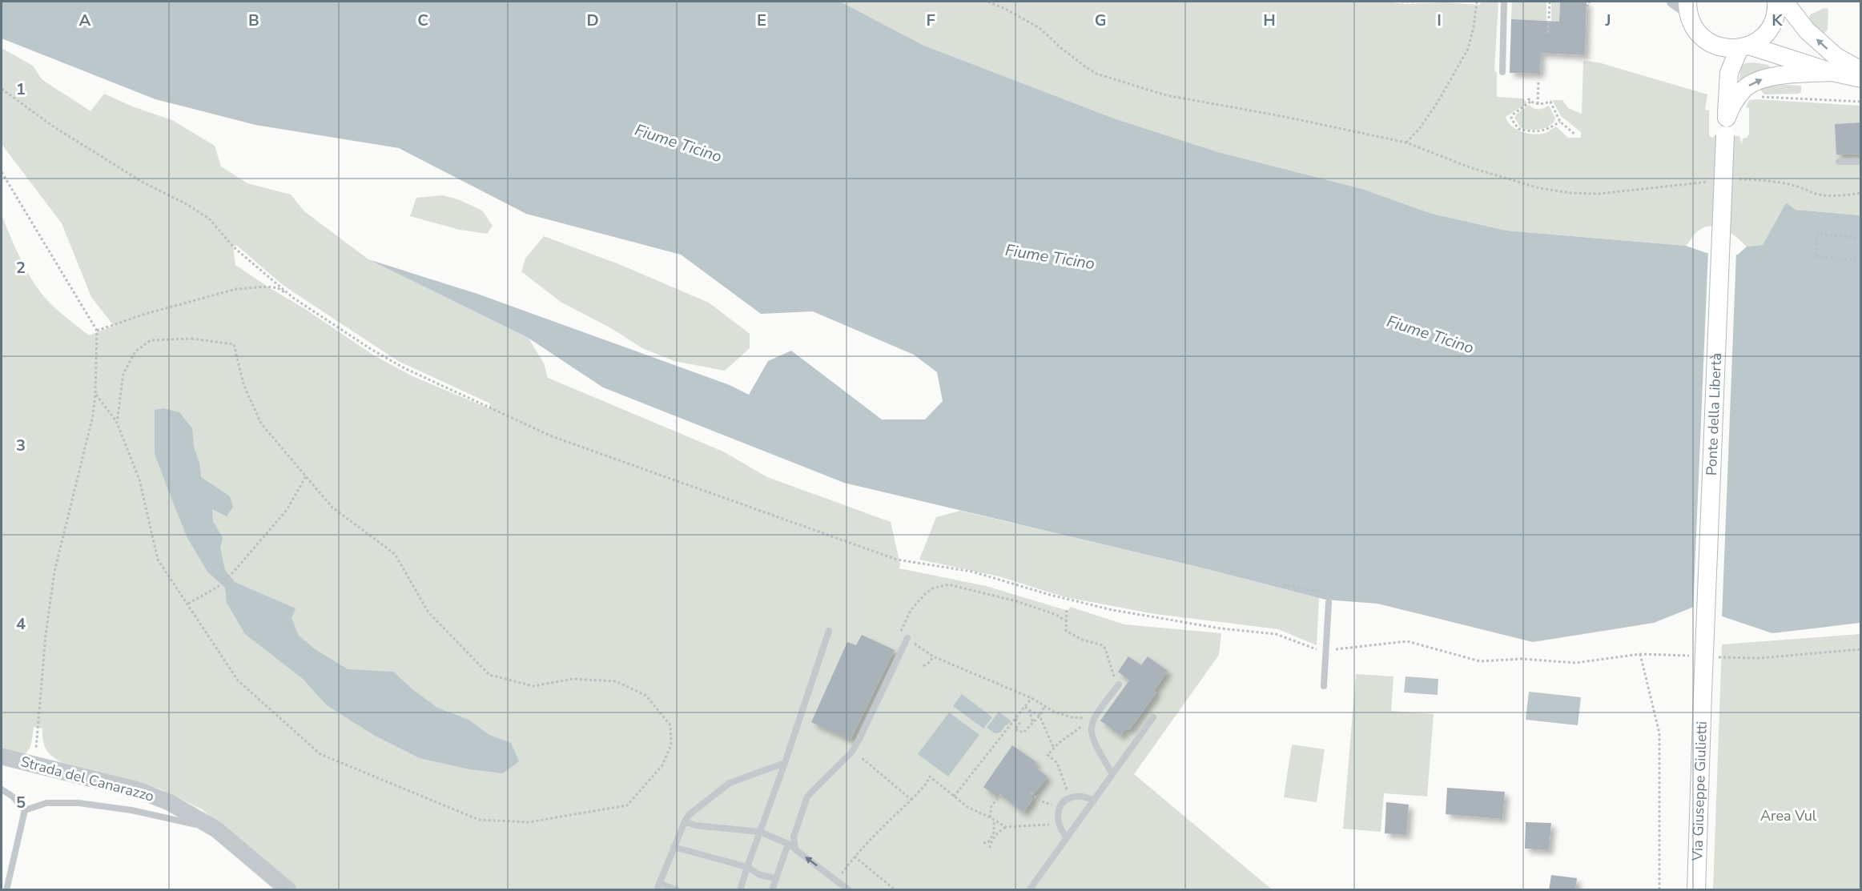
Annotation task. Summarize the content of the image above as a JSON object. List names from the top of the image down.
{
  "streets": {
    "main road": ["Ponte della Libertà", "Via Giuseppe Giulietti"],
    "street": ["Strada del Canarazzo"]
  },
  "crossings": [
    ["Ponte della Libertà", "Via Giuseppe Giulietti"]
  ],
  "water": ["Fiume Ticino"],
  "parks": ["Area Vul"],
  "grid": {
    "columns": [
      "A",
      "B",
      "C",
      "D",
      "E",
      "F",
      "G",
      "H",
      "I",
      "J",
      "K"
    ],
    "rows": [
      "1",
      "2",
      "3",
      "4",
      "5"
    ]
  }
}
